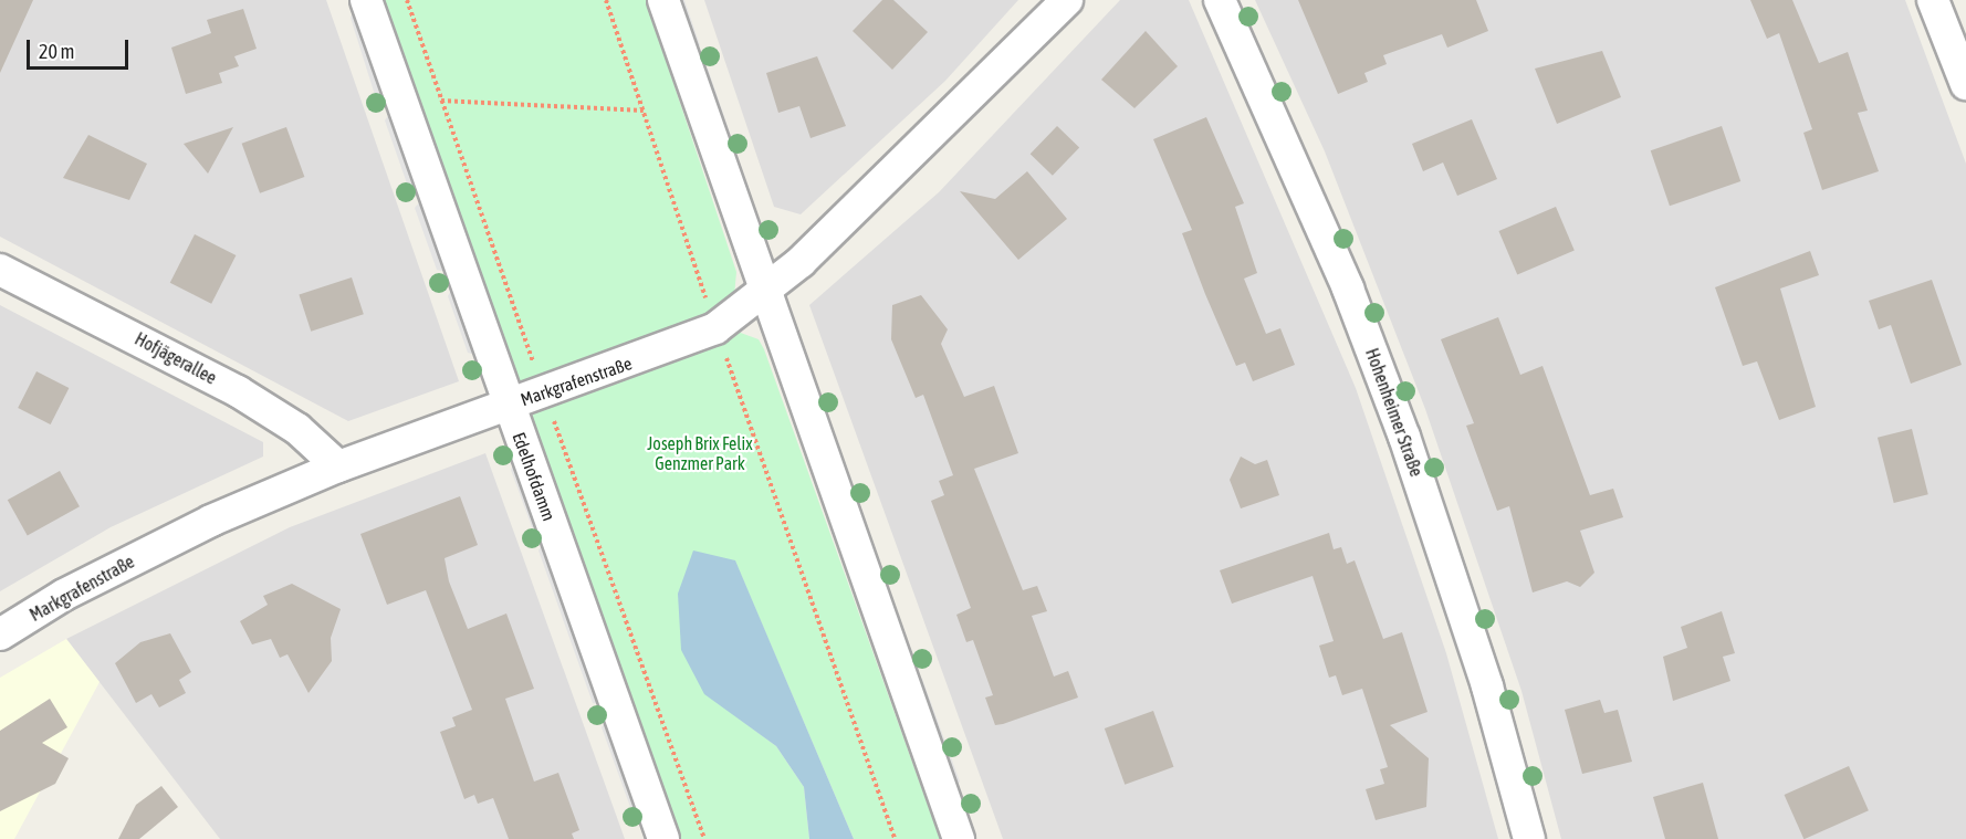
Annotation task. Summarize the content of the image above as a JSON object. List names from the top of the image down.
{
  "streets": {
    "street": [
      "Hofjägerallee",
      "Markgrafenstraße",
      "Hohenheimer Straße",
      "Edelhofdamm"
    ]
  },
  "crossings": [
    ["Hofjägerallee", "Markgrafenstraße"],
    ["Markgrafenstraße", "Edelhofdamm"]
  ],
  "parks": ["Joseph Brix Felix Genzmer Park"],
  "scale_bar": "20 m"
}
